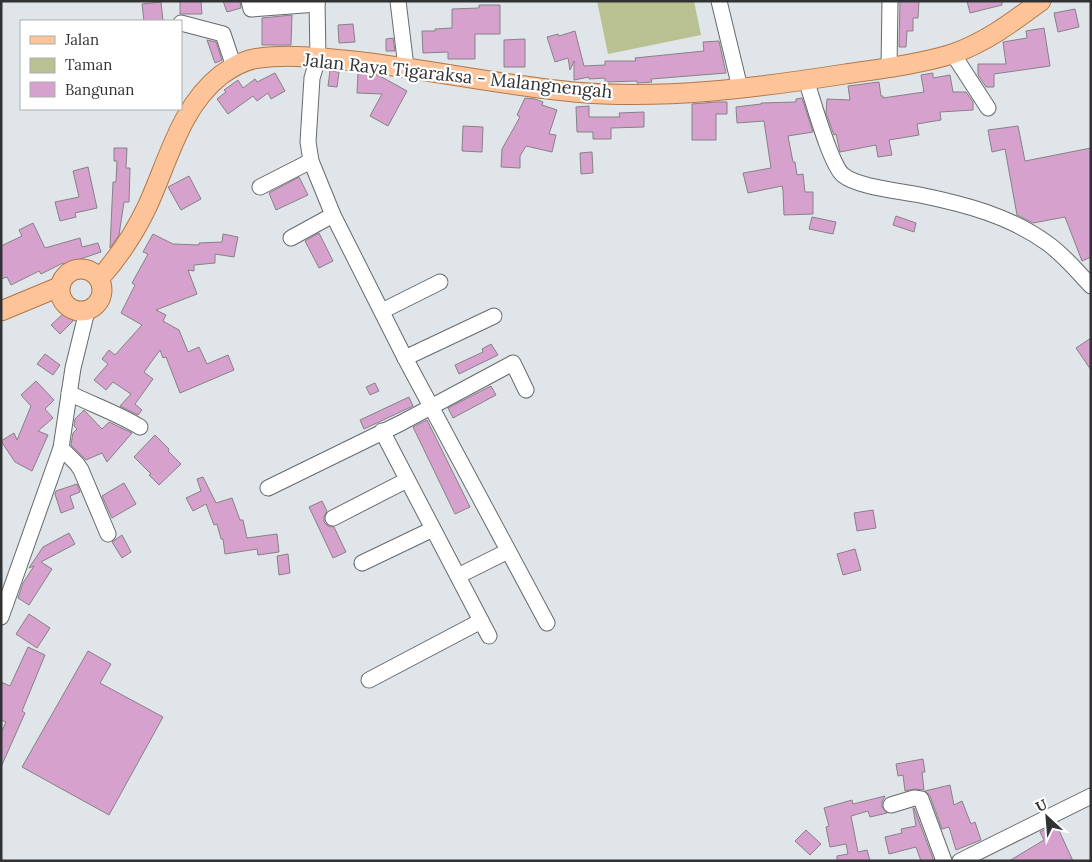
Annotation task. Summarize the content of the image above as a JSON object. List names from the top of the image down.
{
  "streets": {
    "main road": ["Jalan Raya Tigaraksa - Malangnengah"]
  },
  "legend": ["Jalan", "Taman", "Bangunan"],
  "north": "top left"
}
